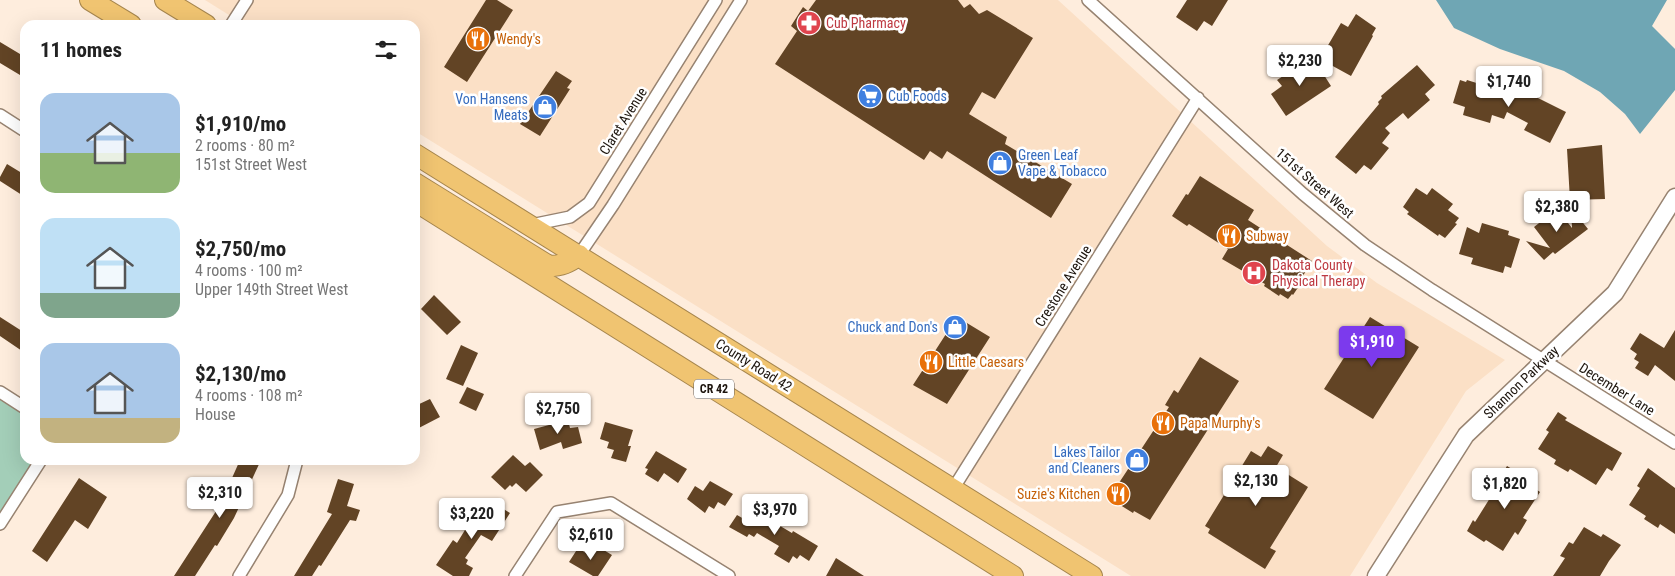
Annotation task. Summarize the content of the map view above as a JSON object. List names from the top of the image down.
{
  "streets": {
    "highway": ["County Road 42", "CR 42"],
    "street": [
      "Claret Avenue",
      "151st Street West",
      "Crestone Avenue",
      "Shannon Parkway",
      "December Lane"
    ]
  },
  "crossings": [
    ["Claret Avenue", "County Road 42"],
    ["151st Street West", "Crestone Avenue"],
    ["151st Street West", "Shannon Parkway"],
    ["151st Street West", "December Lane"],
    ["Crestone Avenue", "County Road 42"],
    ["Shannon Parkway", "December Lane"]
  ],
  "places": {
    "pharmacy": ["Cub Pharmacy"],
    "restaurant": [
      "Wendy's",
      "Subway",
      "Little Caesars",
      "Papa Murphy's",
      "Suzie's Kitchen"
    ],
    "supermarket": ["Cub Foods"],
    "shop": [
      "Von Hansens Meats",
      "Green Leaf Vape & Tobacco",
      "Chuck and Don's",
      "Lakes Tailor and Cleaners"
    ],
    "hospital": ["Dakota County Physical Therapy"]
  },
  "page": {
    "heading": "11 homes",
    "price": [
      "$2,230",
      "$1,740",
      "$2,380",
      "$1,910",
      "$2,750",
      "$2,130",
      "$1,820",
      "$2,310",
      "$3,970",
      "$3,220",
      "$2,610"
    ],
    "list": [
      {
        "name": "$1,910/mo",
        "note": "2 rooms · 80 m² · 151st Street West"
      },
      {
        "name": "$2,750/mo",
        "note": "4 rooms · 100 m² · Upper 149th Street West"
      },
      {
        "name": "$2,130/mo",
        "note": "4 rooms · 108 m² · House"
      }
    ]
  }
}
